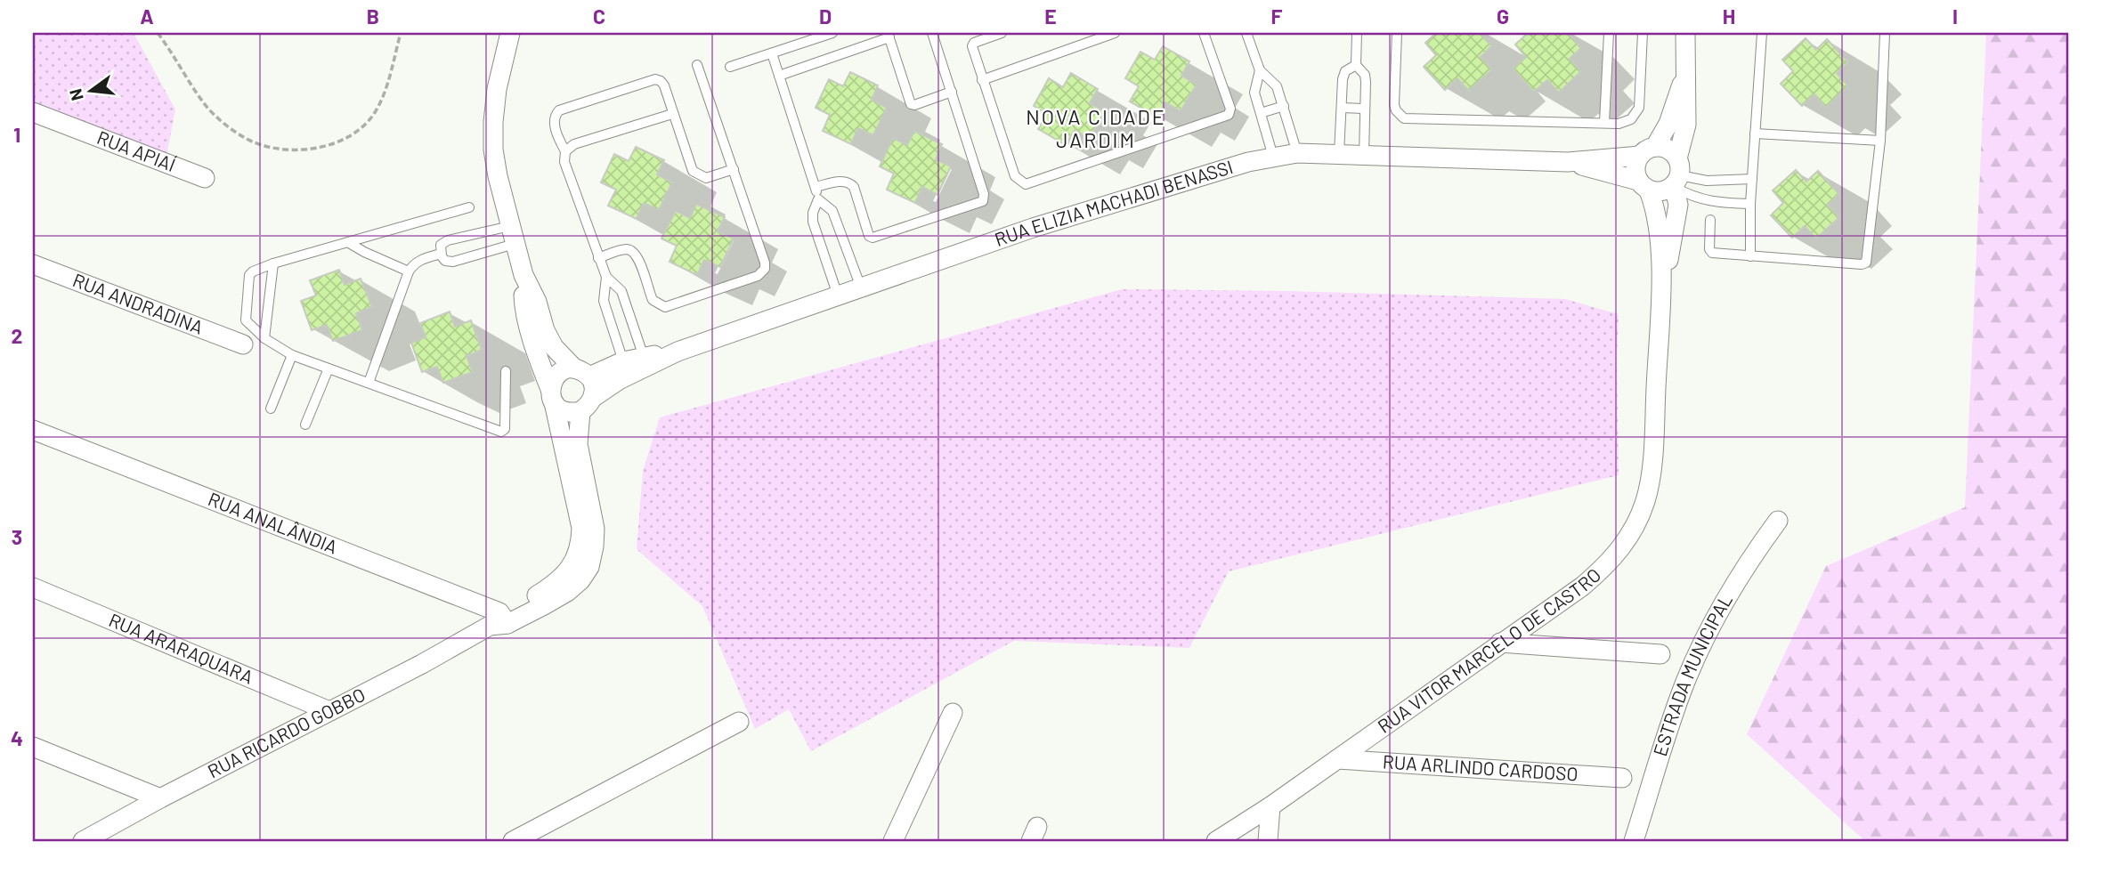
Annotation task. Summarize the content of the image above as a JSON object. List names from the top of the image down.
{
  "streets": {
    "street": [
      "RUA APIAÍ",
      "RUA ELIZIA MACHADI BENASSI",
      "RUA ANDRADINA",
      "RUA ANALÂNDIA",
      "RUA ARARAQUARA",
      "RUA VITOR MARCELO DE CASTRO",
      "ESTRADA MUNICIPAL",
      "RUA RICARDO GOBBO",
      "RUA ARLINDO CARDOSO"
    ]
  },
  "crossings": [
    ["RUA ANALÂNDIA", "RUA RICARDO GOBBO"],
    ["RUA ARARAQUARA", "RUA RICARDO GOBBO"],
    ["RUA VITOR MARCELO DE CASTRO", "RUA ARLINDO CARDOSO"]
  ],
  "districts": ["NOVA CIDADE JARDIM"],
  "north": "left",
  "grid": {
    "columns": [
      "A",
      "B",
      "C",
      "D",
      "E",
      "F",
      "G",
      "H",
      "I"
    ],
    "rows": [
      "1",
      "2",
      "3",
      "4"
    ]
  }
}
